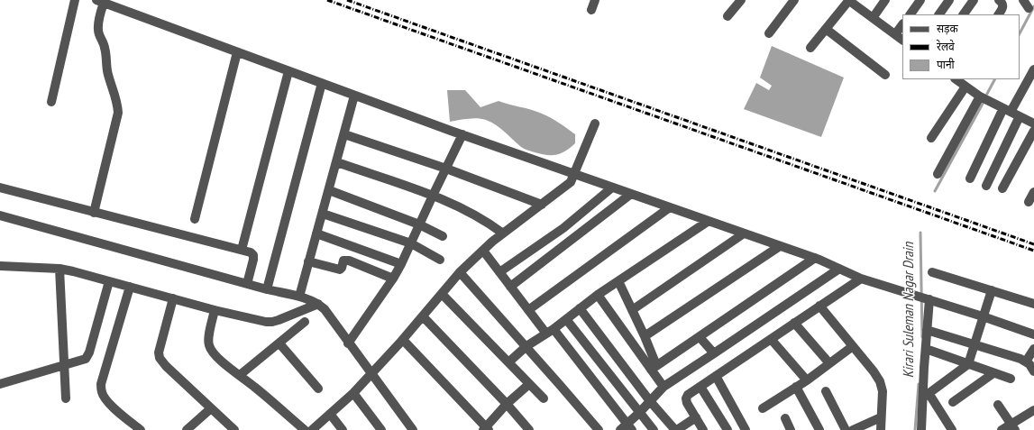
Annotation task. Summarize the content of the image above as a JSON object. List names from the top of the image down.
{
  "water": ["Kirari Suleman Nagar Drain"],
  "legend": ["सड़क", "रेलवे", "पानी"]
}
